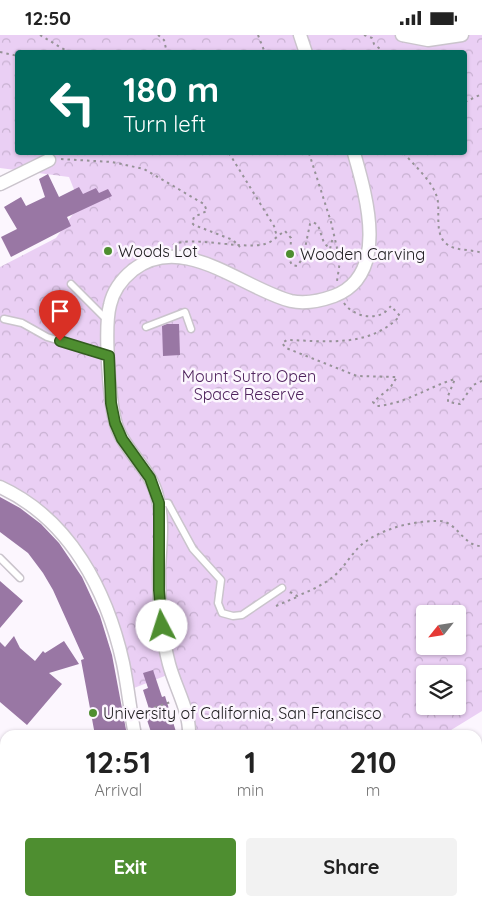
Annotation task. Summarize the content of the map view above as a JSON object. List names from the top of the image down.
{
  "parks": ["Mount Sutro Open Space Reserve"],
  "places": ["Woods Lot", "Wooden Carving", "University of California, San Francisco"],
  "north": "bottom left",
  "page": {
    "status": "12:50",
    "turn": ["180 m", "Turn left"],
    "eta": [
      "12:51",
      "Arrival",
      "1",
      "min",
      "210",
      "m"
    ],
    "buttons": ["Exit", "Share"]
  }
}
